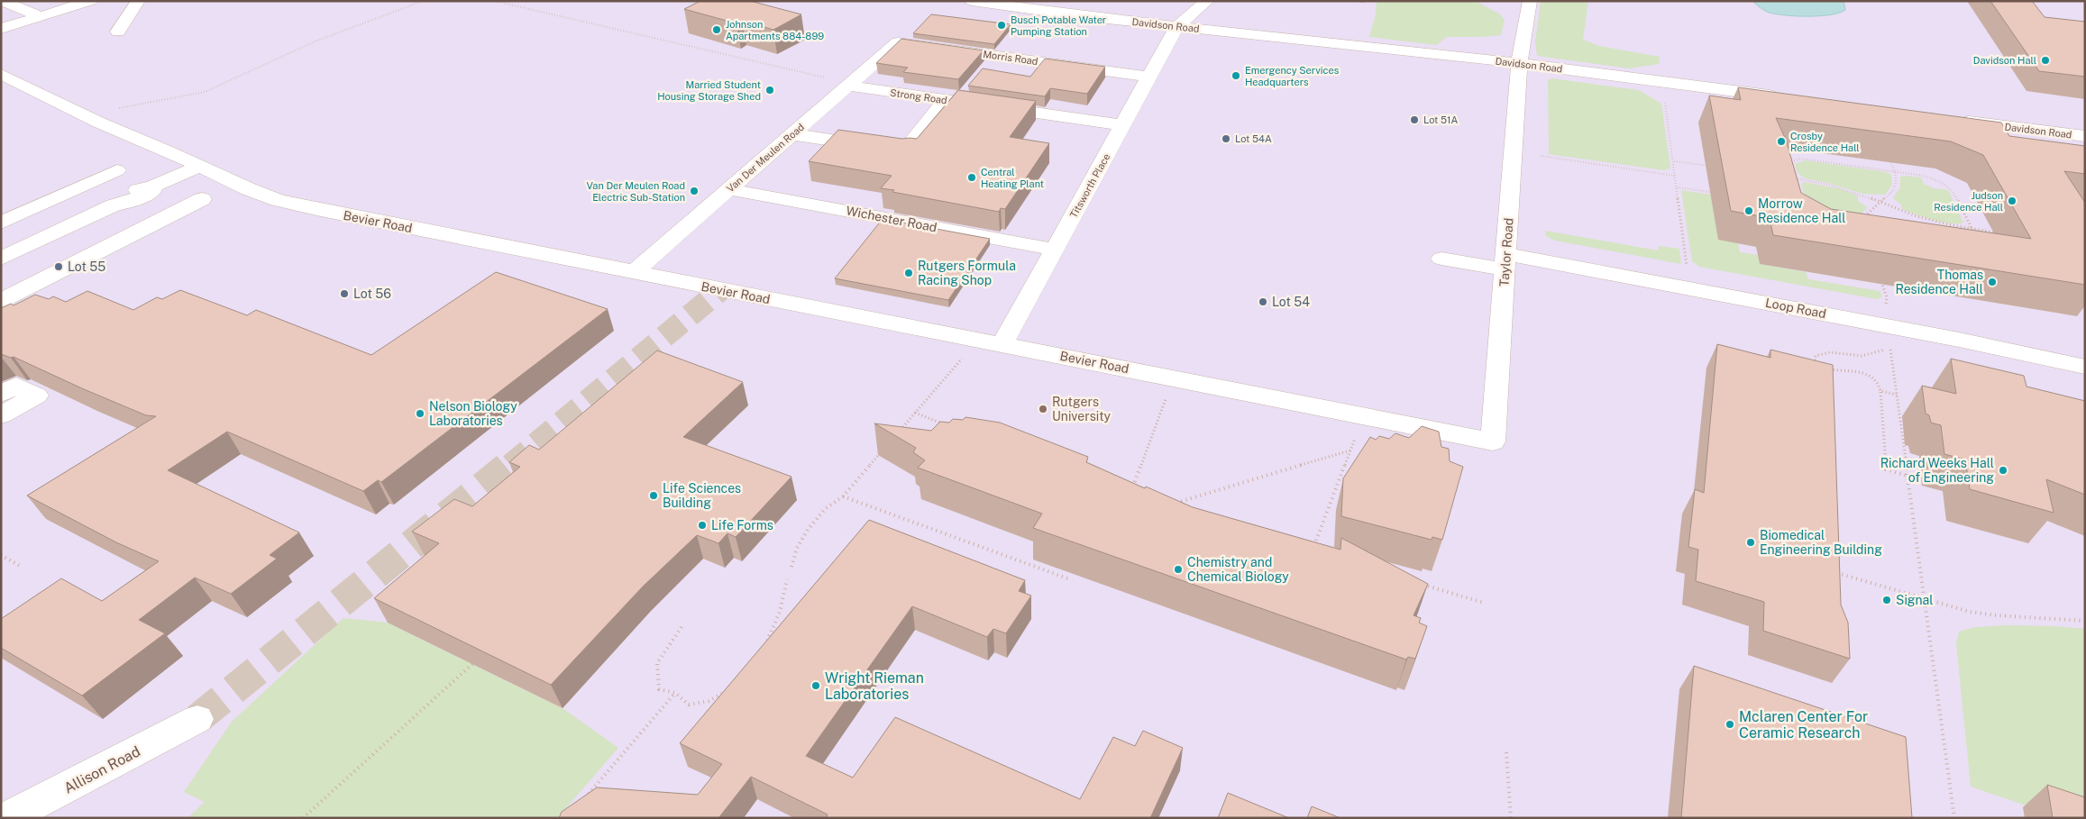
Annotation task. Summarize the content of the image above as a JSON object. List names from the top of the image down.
{
  "streets": {
    "street": [
      "Davidson Road",
      "Morris Road",
      "Strong Road",
      "Van Der Meulen Road",
      "Titsworth Place",
      "Wichester Road",
      "Bevier Road",
      "Taylor Road",
      "Loop Road",
      "Allison Road"
    ]
  },
  "crossings": [
    ["Davidson Road", "Titsworth Place"],
    ["Davidson Road", "Taylor Road"],
    ["Morris Road", "Van Der Meulen Road"],
    ["Morris Road", "Titsworth Place"],
    ["Strong Road", "Van Der Meulen Road"],
    ["Strong Road", "Titsworth Place"],
    ["Van Der Meulen Road", "Wichester Road"],
    ["Van Der Meulen Road", "Bevier Road"],
    ["Titsworth Place", "Wichester Road"],
    ["Titsworth Place", "Bevier Road"],
    ["Bevier Road", "Taylor Road"],
    ["Taylor Road", "Loop Road"]
  ],
  "places": [
    "Busch Potable Water Pumping Station",
    "Johnson Apartments 884-899",
    "Davidson Hall",
    "Emergency Services Headquarters",
    "Married Student Housing Storage Shed",
    "Lot 51A",
    "Lot 54A",
    "Crosby Residence Hall",
    "Central Heating Plant",
    "Van Der Meulen Road Electric Sub-Station",
    "Judson Residence Hall",
    "Morrow Residence Hall",
    "Lot 55",
    "Rutgers Formula Racing Shop",
    "Thomas Residence Hall",
    "Lot 56",
    "Lot 54",
    "Rutgers University",
    "Nelson Biology Laboratories",
    "Richard Weeks Hall of Engineering",
    "Life Sciences Building",
    "Life Forms",
    "Biomedical Engineering Building",
    "Chemistry and Chemical Biology",
    "Signal",
    "Wright Rieman Laboratories",
    "Mclaren Center For Ceramic Research"
  ]
}
